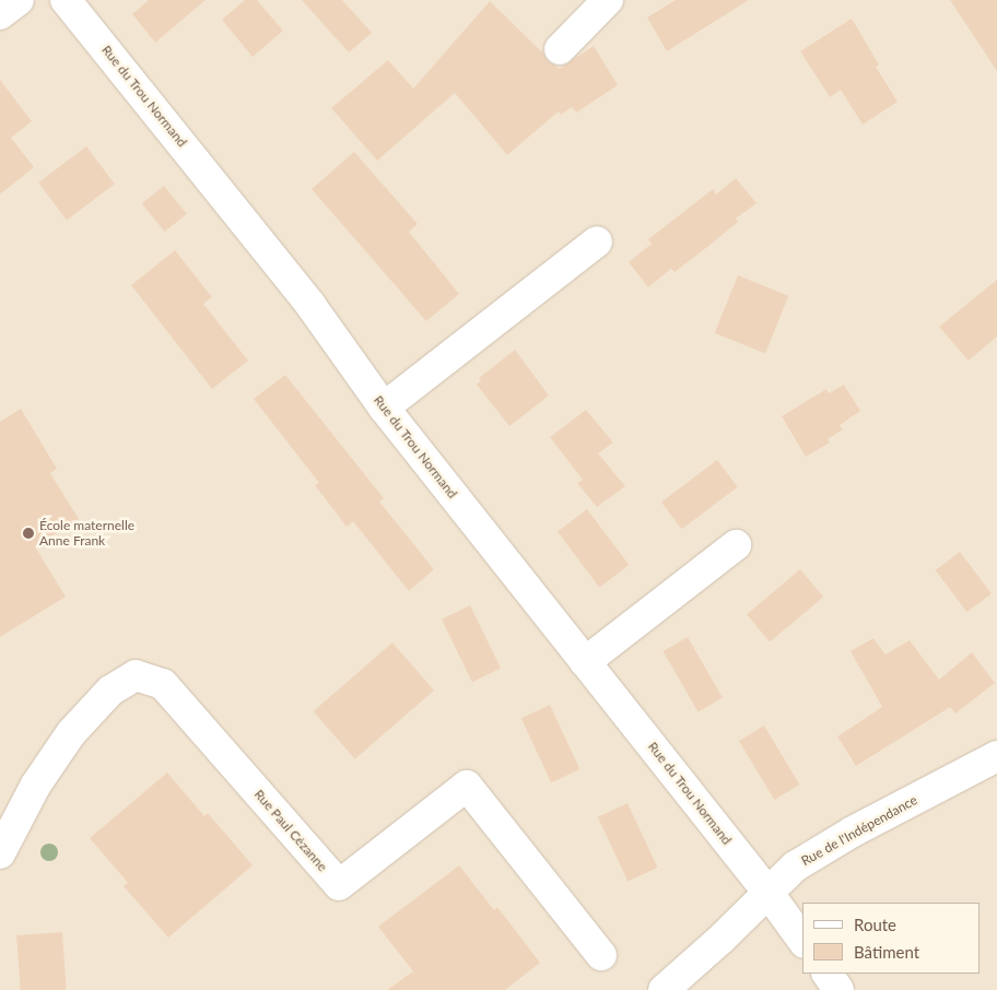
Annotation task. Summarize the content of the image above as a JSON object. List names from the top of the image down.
{
  "streets": {
    "street": ["Rue du Trou Normand", "Rue Paul Cézanne", "Rue de l'Indépendance"]
  },
  "crossings": [
    ["Rue du Trou Normand", "Rue de l'Indépendance"]
  ],
  "places": ["École maternelle Anne Frank"],
  "legend": ["Route", "Bâtiment"]
}
